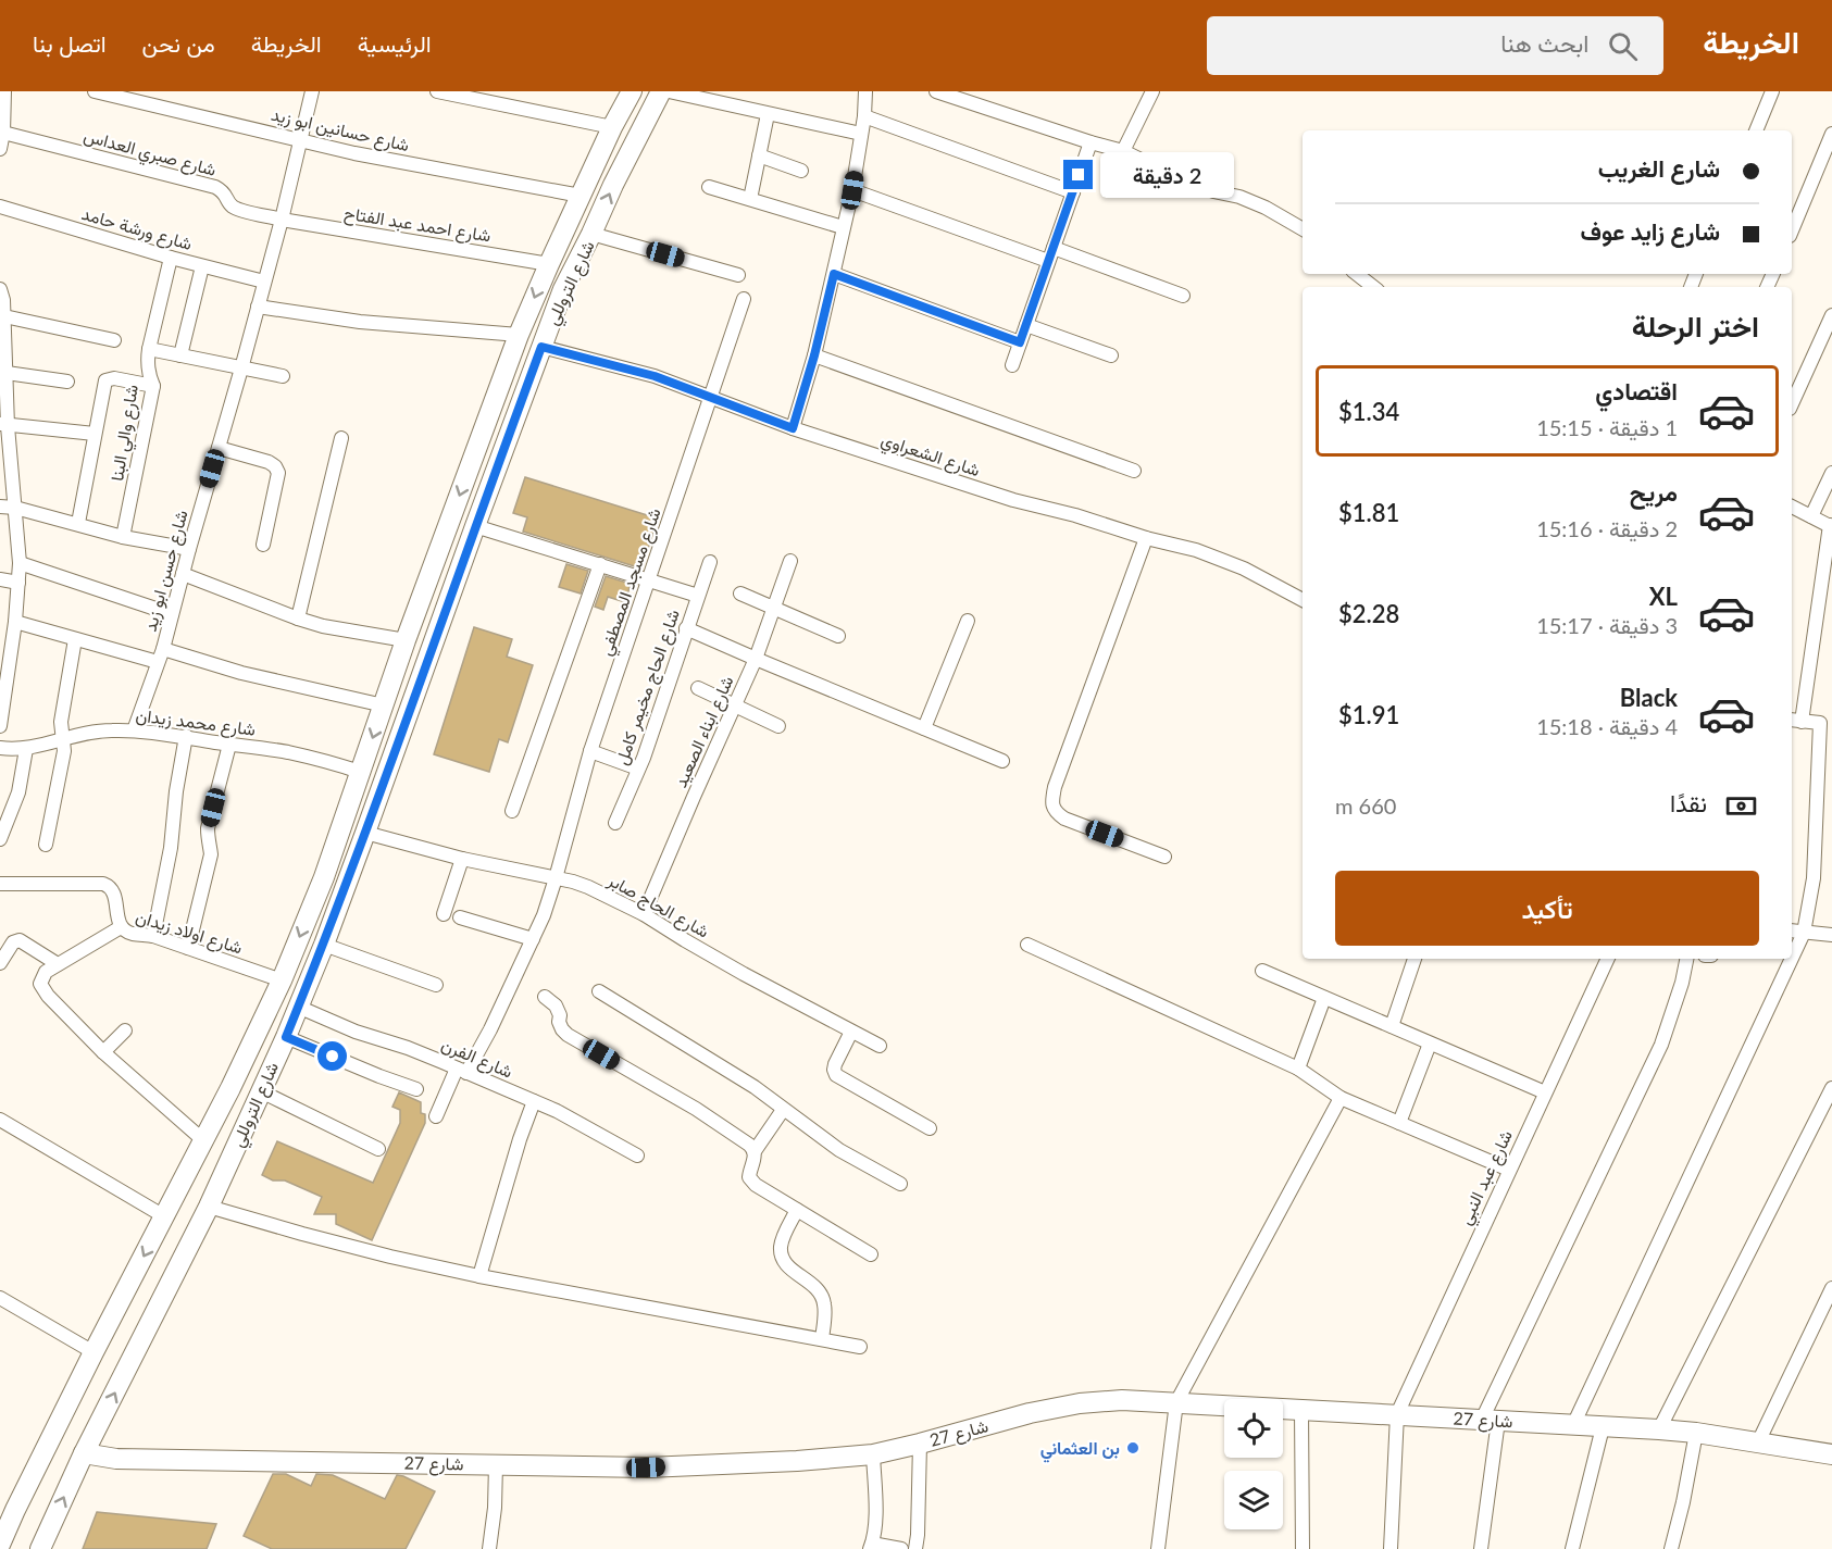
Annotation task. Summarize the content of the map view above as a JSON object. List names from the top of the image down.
{
  "streets": {
    "street": [
      "شارع حسانين ابو زيد",
      "شارع صبري العداس",
      "شارع احمد عبد الفتاح",
      "شارع ورشة حامد",
      "شارع التروللي",
      "شارع والي البنا",
      "شارع الشعراوي",
      "شارع حسن ابو زيد",
      "شارع مسجد المصطفي",
      "شارع الحاج مخيمر كامل",
      "شارع محمد زيدان",
      "شارع ابناء الصعيد",
      "شارع الحاج صابر",
      "شارع اولاد زيدان",
      "شارع الفرن",
      "شارع عبد النبي",
      "شارع 27"
    ]
  },
  "crossings": [
    ["شارع حسانين ابو زيد", "شارع التروللي"],
    ["شارع حسانين ابو زيد", "شارع حسن ابو زيد"],
    ["شارع صبري العداس", "شارع احمد عبد الفتاح"],
    ["شارع صبري العداس", "شارع حسن ابو زيد"],
    ["شارع احمد عبد الفتاح", "شارع التروللي"],
    ["شارع احمد عبد الفتاح", "شارع حسن ابو زيد"],
    ["شارع ورشة حامد", "شارع والي البنا"],
    ["شارع ورشة حامد", "شارع حسن ابو زيد"],
    ["شارع التروللي", "شارع الشعراوي"],
    ["شارع التروللي", "شارع محمد زيدان"],
    ["شارع التروللي", "شارع الحاج صابر"],
    ["شارع التروللي", "شارع اولاد زيدان"],
    ["شارع التروللي", "شارع الفرن"],
    ["شارع التروللي", "شارع 27"],
    ["شارع الشعراوي", "شارع مسجد المصطفي"],
    ["شارع حسن ابو زيد", "شارع محمد زيدان"],
    ["شارع مسجد المصطفي", "شارع الحاج صابر"],
    ["شارع مسجد المصطفي", "شارع الفرن"],
    ["شارع ابناء الصعيد", "شارع الحاج صابر"],
    ["شارع عبد النبي", "شارع 27"]
  ],
  "places": ["بن العثماني"],
  "page": {
    "header": "الخريطة",
    "search": "ابحث هنا",
    "nav": [
      "الرئيسية",
      "الخريطة",
      "من نحن",
      "اتصل بنا"
    ],
    "banner": ["شارع الغريب", "شارع زايد عوف"],
    "bubble": "2 دقيقة",
    "heading": "اختر الرحلة",
    "list": [
      {
        "name": "اقتصادي",
        "note": "1 دقيقة · 15:15",
        "value": "$1.34"
      },
      {
        "name": "مريح",
        "note": "2 دقيقة · 15:16",
        "value": "$1.81"
      },
      {
        "name": "XL",
        "note": "3 دقيقة · 15:17",
        "value": "$2.28"
      },
      {
        "name": "Black",
        "note": "4 دقيقة · 15:18",
        "value": "$1.91"
      }
    ],
    "pay": ["نقدًا", "660 m"],
    "buttons": "تأكيد"
  }
}
